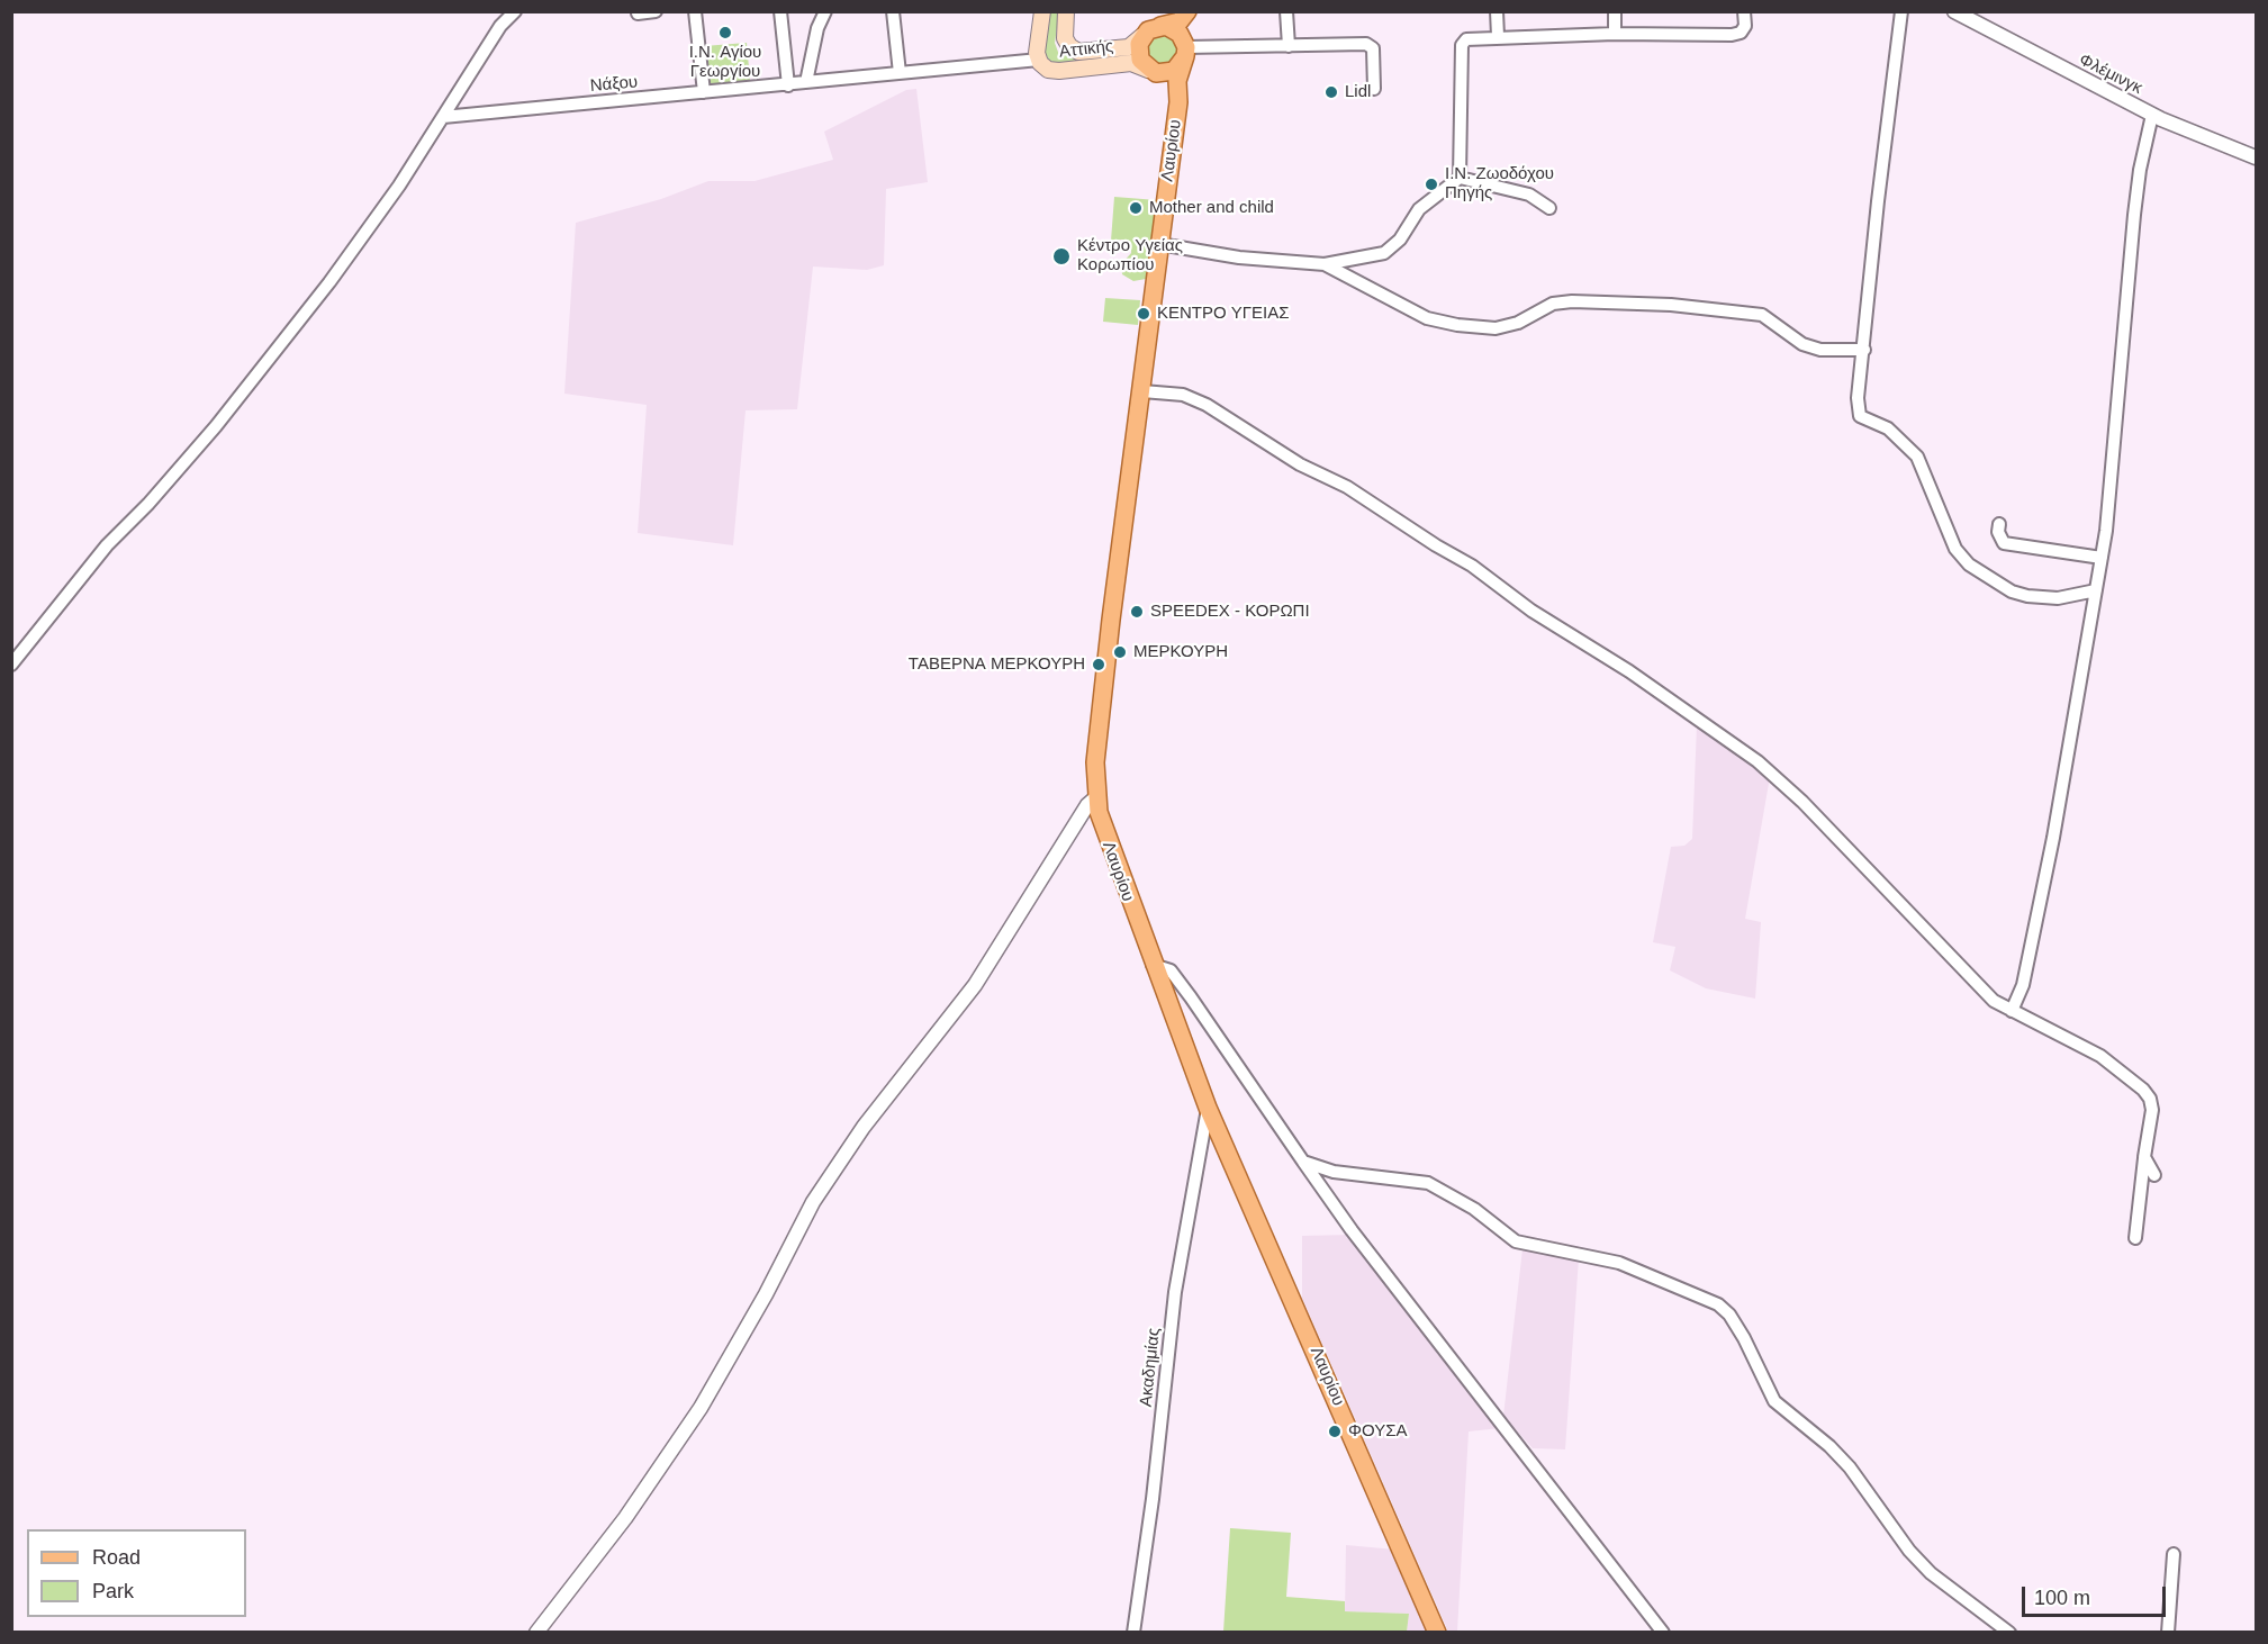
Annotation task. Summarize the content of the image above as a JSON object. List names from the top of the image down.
{
  "streets": {
    "main road": ["Αττικής", "Λαυρίου"],
    "street": ["Φλέμινγκ", "Νάξου", "Ακαδημίας"]
  },
  "crossings": [
    ["Αττικής", "Νάξου"],
    ["Αττικής", "Λαυρίου"],
    ["Λαυρίου", "Ακαδημίας"]
  ],
  "places": [
    "Ι.Ν. Αγίου Γεωργίου",
    "Lidl",
    "Ι.Ν. Ζωοδόχου Πηγής",
    "Mother and child",
    "Κέντρο Υγείας Κορωπίου",
    "ΚΕΝΤΡΟ ΥΓΕΙΑΣ",
    "SPEEDEX - ΚΟΡΩΠΙ",
    "ΜΕΡΚΟΥΡΗ",
    "ΤΑΒΕΡΝΑ ΜΕΡΚΟΥΡΗ",
    "ΦΟΥΣΑ"
  ],
  "legend": ["Road", "Park"],
  "scale_bar": "100 m"
}
